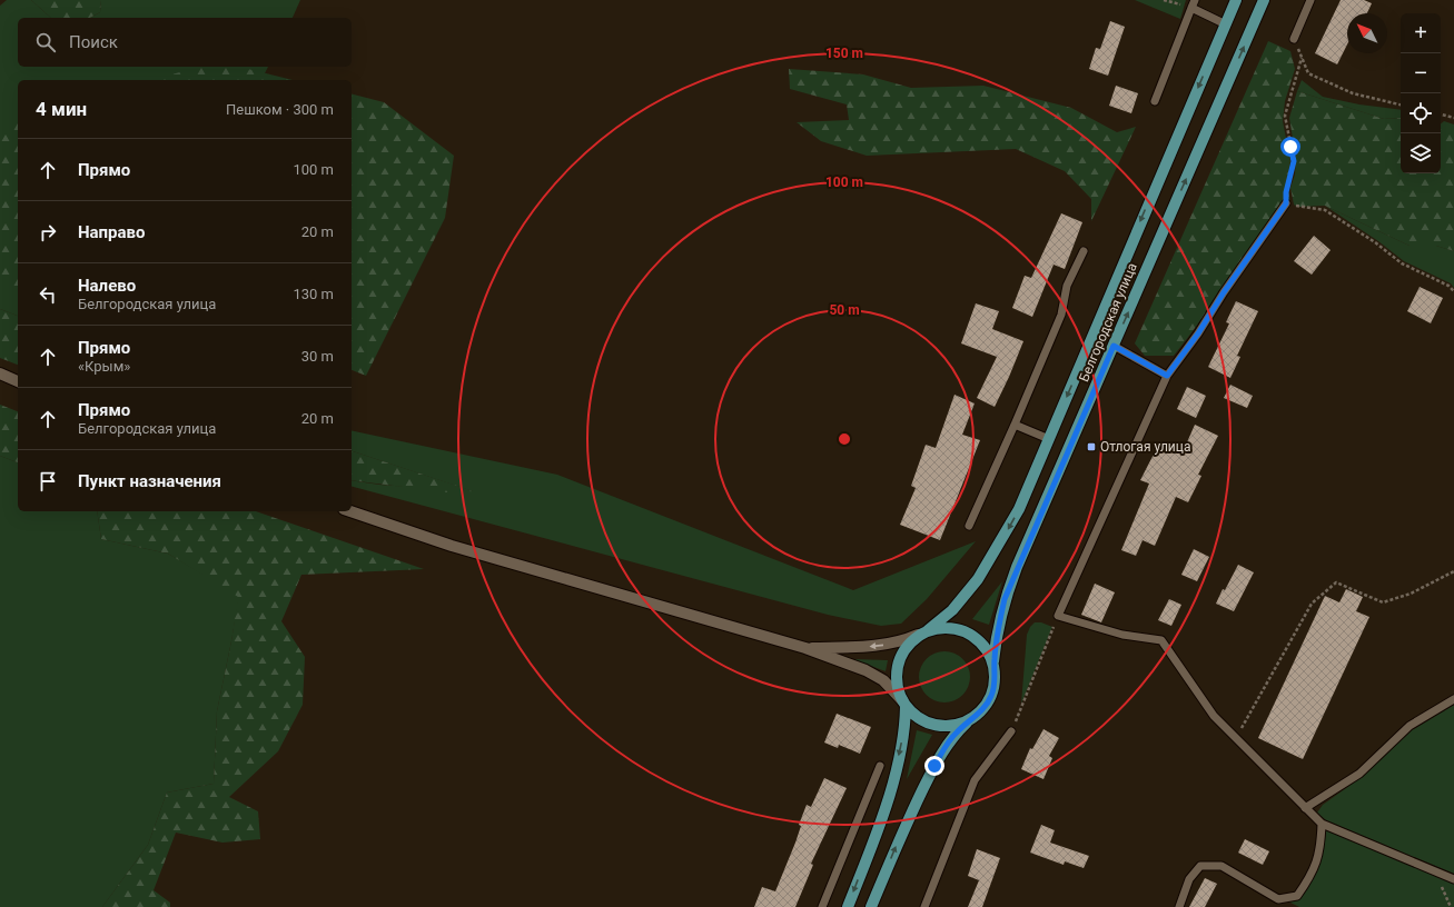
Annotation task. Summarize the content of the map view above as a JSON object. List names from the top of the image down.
{
  "streets": {
    "main road": ["Белгородская улица"]
  },
  "places": {
    "transit": ["Отлогая улица"]
  },
  "north": "top left",
  "page": {
    "map_buttons": ["+", "−"],
    "search": "Поиск",
    "heading": ["4 мин", "Пешком · 300 m"],
    "list": [
      ["Прямо", "100 m"],
      ["Направо", "20 m"],
      ["Налево", "Белгородская улица", "130 m"],
      ["Прямо", "«Крым»", "30 m"],
      ["Прямо", "Белгородская улица", "20 m"],
      "Пункт назначения"
    ]
  },
  "rings": ["150 m", "100 m", "50 m"]
}
